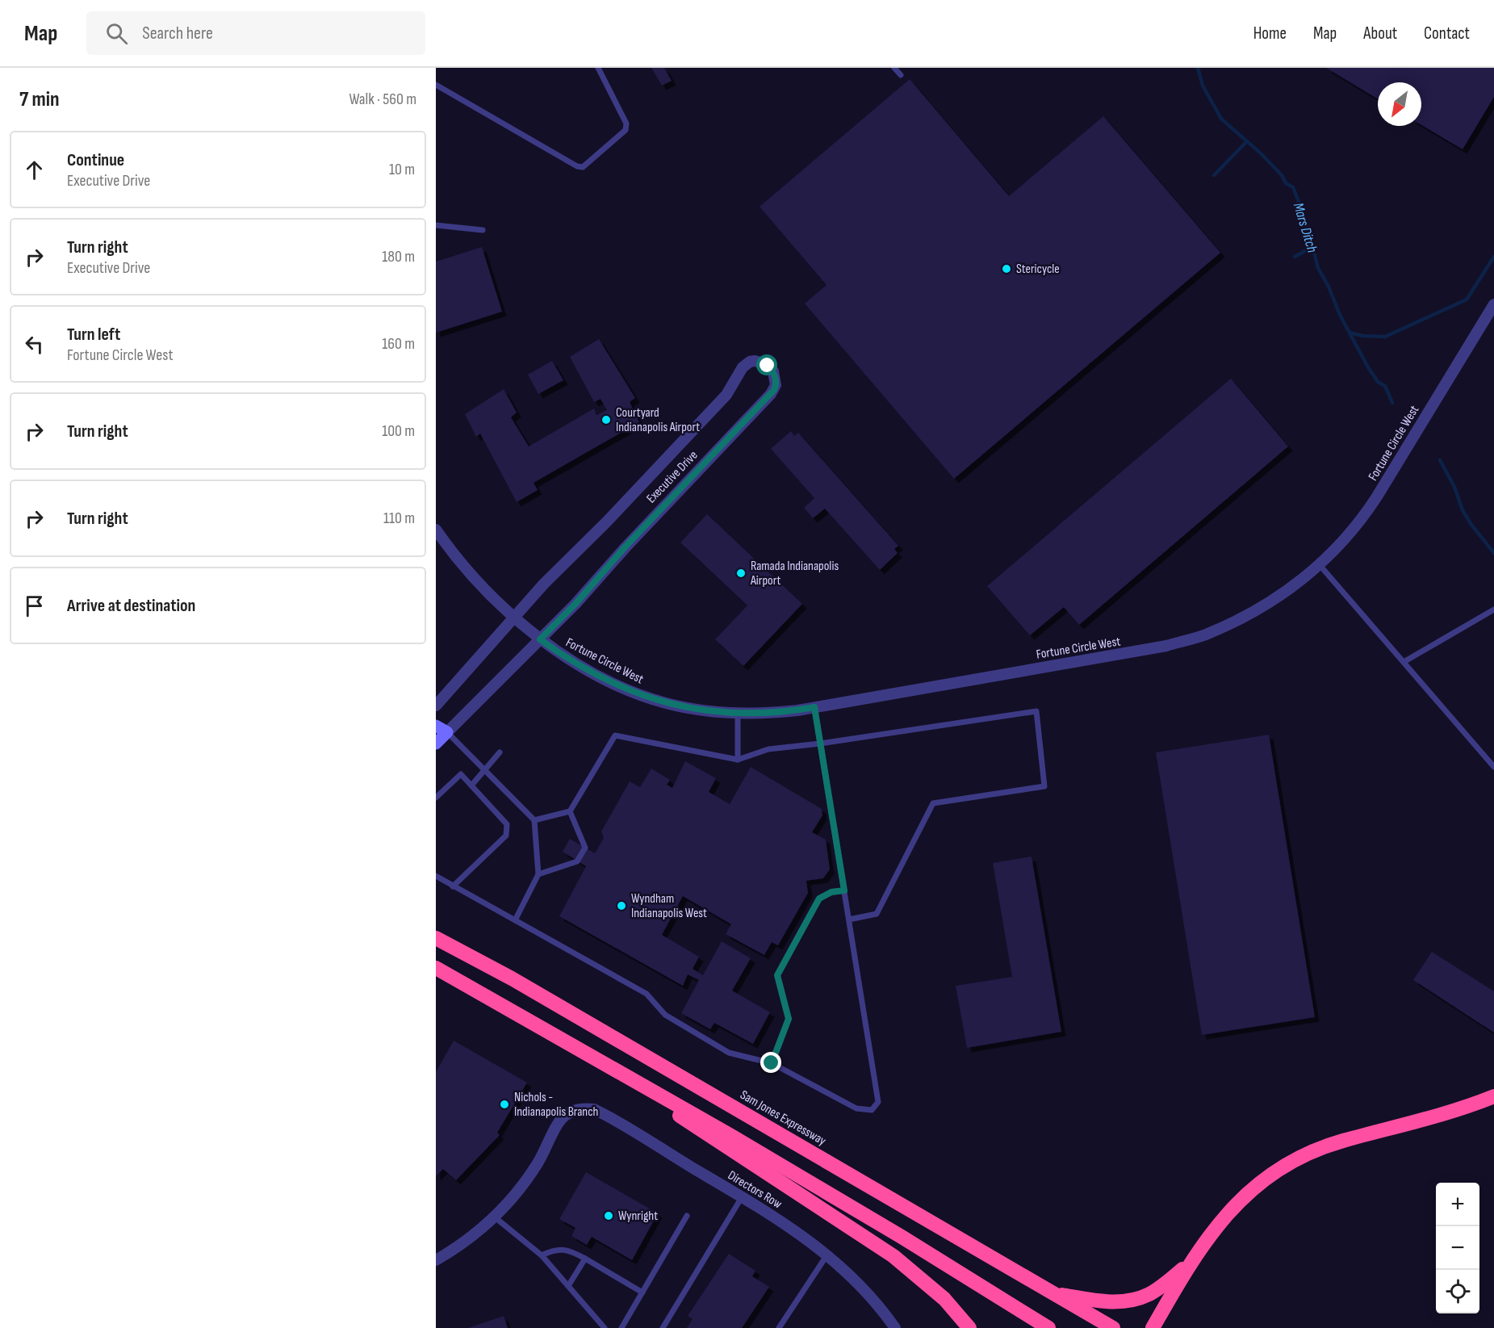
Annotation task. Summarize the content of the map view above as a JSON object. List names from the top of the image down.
{
  "streets": {
    "highway": ["Sam Jones Expressway"],
    "street": ["Fortune Circle West", "Executive Drive", "Directors Row"]
  },
  "crossings": [
    ["Fortune Circle West", "Executive Drive"]
  ],
  "water": ["Mars Ditch"],
  "places": [
    "Stericycle",
    "Courtyard Indianapolis Airport",
    "Ramada Indianapolis Airport",
    "Wyndham Indianapolis West",
    "Nichols - Indianapolis Branch",
    "Wynright"
  ],
  "north": "bottom left",
  "page": {
    "header": "Map",
    "search": "Search here",
    "nav": [
      "Home",
      "Map",
      "About",
      "Contact"
    ],
    "heading": ["7 min", "Walk · 560 m"],
    "list": [
      ["Continue", "Executive Drive", "10 m"],
      ["Turn right", "Executive Drive", "180 m"],
      ["Turn left", "Fortune Circle West", "160 m"],
      ["Turn right", "100 m"],
      ["Turn right", "110 m"],
      "Arrive at destination"
    ],
    "map_buttons": ["+", "−"]
  }
}
